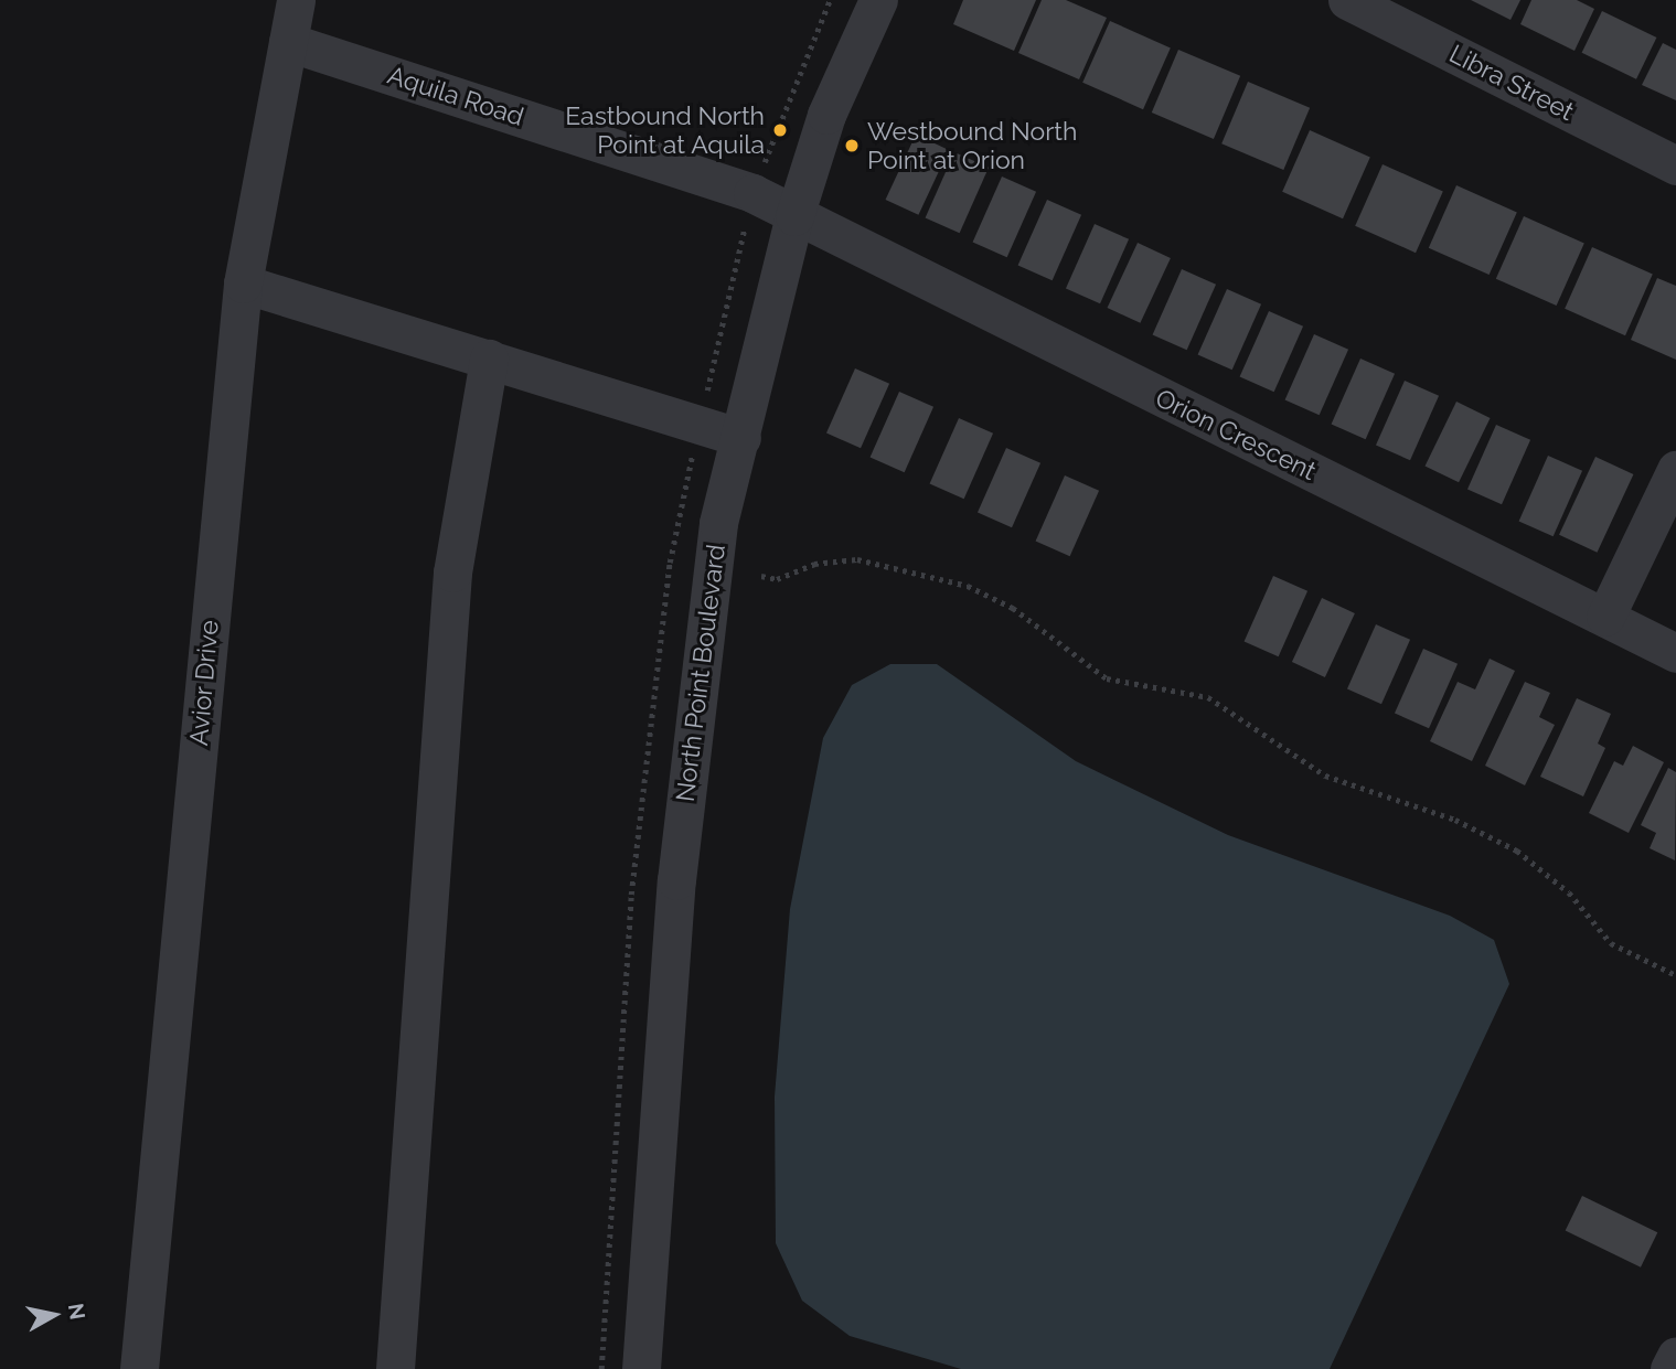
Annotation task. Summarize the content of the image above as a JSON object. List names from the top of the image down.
{
  "streets": {
    "street": [
      "Libra Street",
      "Aquila Road",
      "Orion Crescent",
      "North Point Boulevard",
      "Avior Drive"
    ]
  },
  "crossings": [
    ["Aquila Road", "Orion Crescent"],
    ["Aquila Road", "North Point Boulevard"],
    ["Aquila Road", "Avior Drive"],
    ["Orion Crescent", "North Point Boulevard"]
  ],
  "places": ["Eastbound North Point at Aquila", "Westbound North Point at Orion"],
  "north": "right"
}
